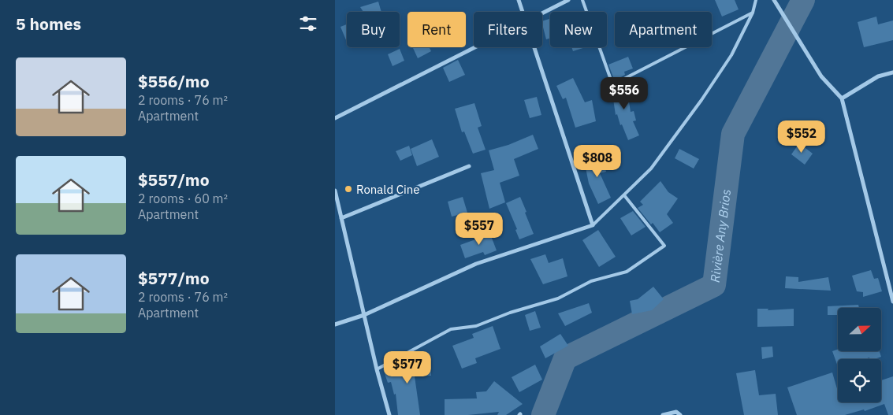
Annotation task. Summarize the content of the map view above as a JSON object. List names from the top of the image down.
{
  "water": ["Rivière Any Brios"],
  "places": ["Ronald Cine"],
  "north": "right",
  "page": {
    "heading": "5 homes",
    "chip": [
      "Buy",
      "Rent",
      "Filters",
      "New",
      "Apartment"
    ],
    "list": [
      {
        "name": "$556/mo",
        "note": "2 rooms · 76 m² · Apartment"
      },
      {
        "name": "$557/mo",
        "note": "2 rooms · 60 m² · Apartment"
      },
      {
        "name": "$577/mo",
        "note": "2 rooms · 76 m² · Apartment"
      }
    ],
    "price": [
      "$556",
      "$552",
      "$808",
      "$557",
      "$577"
    ]
  }
}
